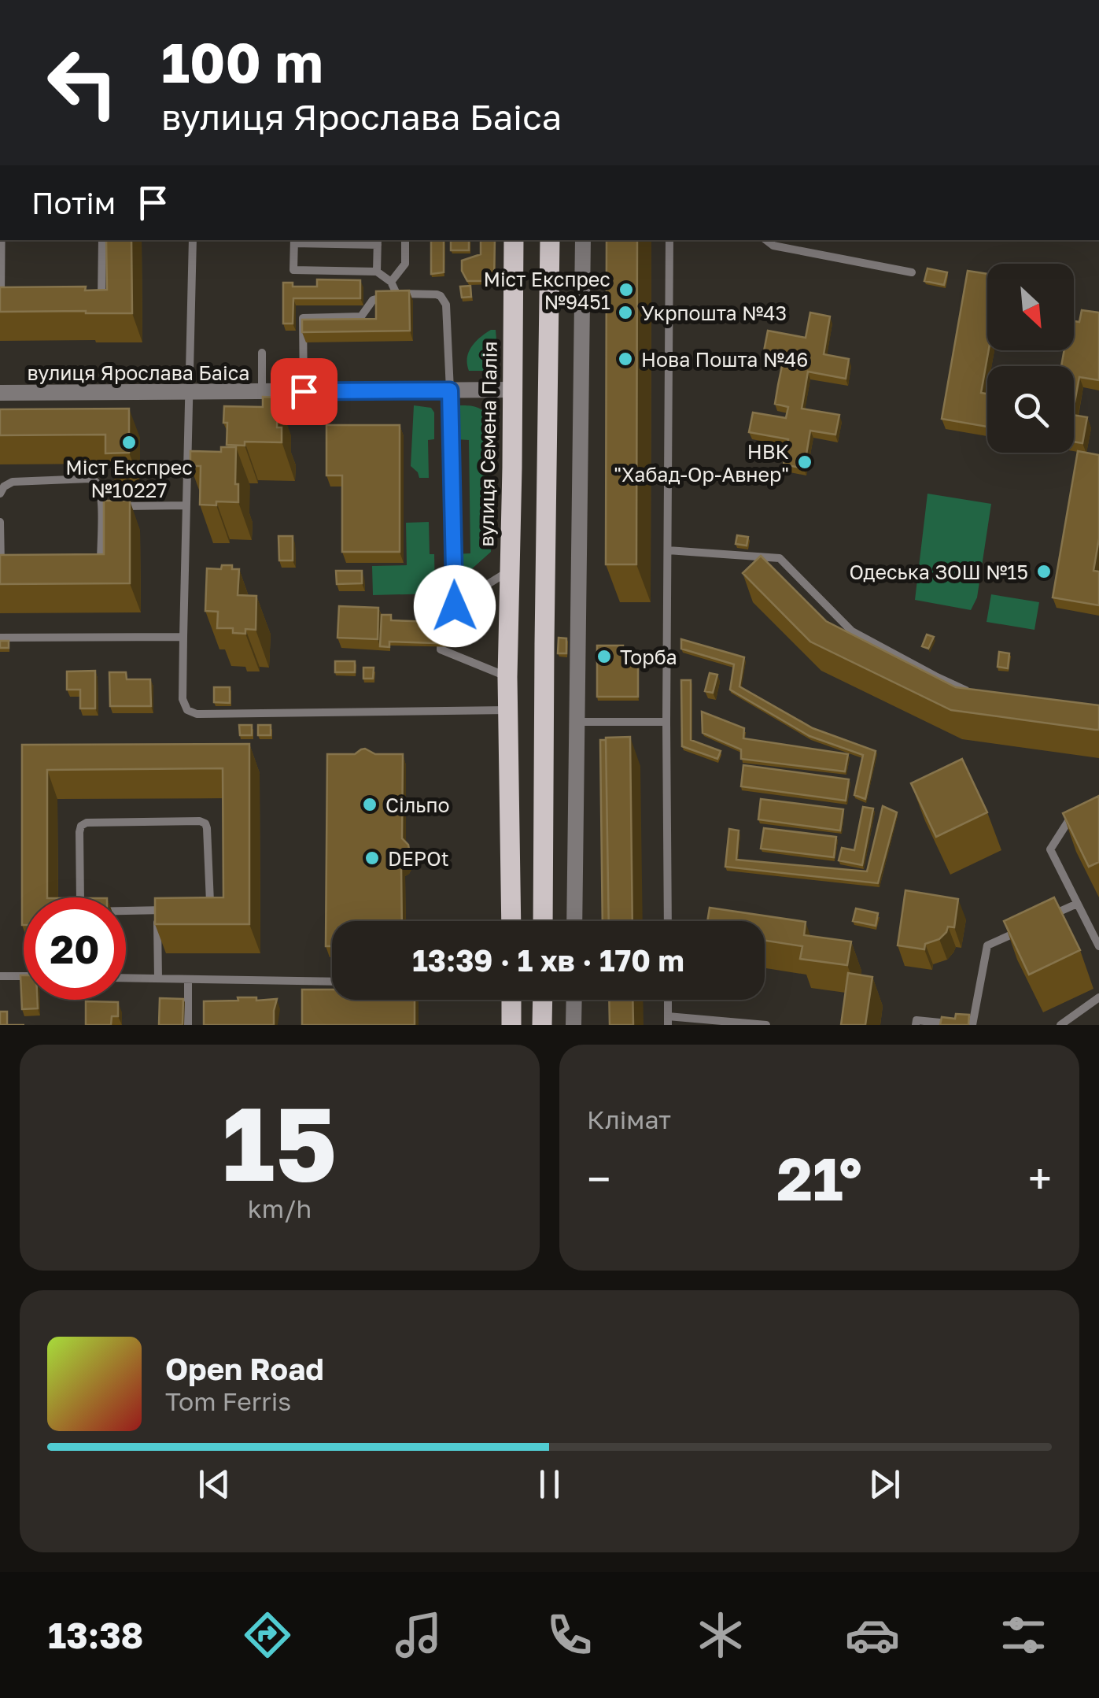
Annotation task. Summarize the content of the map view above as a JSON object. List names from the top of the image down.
{
  "streets": {
    "main road": ["вулиця Семена Палія"],
    "street": ["вулиця Ярослава Баіса"]
  },
  "crossings": [
    ["вулиця Ярослава Баіса", "вулиця Семена Палія"]
  ],
  "places": [
    "Міст Експрес №9451",
    "Укрпошта №43",
    "Нова Пошта №46",
    "Міст Експрес №10227",
    "НВК \"Хабад-Ор-Авнер\"",
    "Одеська ЗОШ №15",
    "Торба",
    "Сільпо",
    "DEPOt"
  ],
  "north": "bottom right",
  "page": {
    "turn": ["100 m", "вулиця Ярослава Баіса"],
    "then": "Потім",
    "limit": "20",
    "trip": "13:39 · 1 хв · 170 m",
    "tile": [
      ["15", "km/h"],
      "Клімат"
    ],
    "heat": ["−", "21°", "+"],
    "song": ["Open Road", "Tom Ferris"],
    "tabs": "13:38"
  }
}
